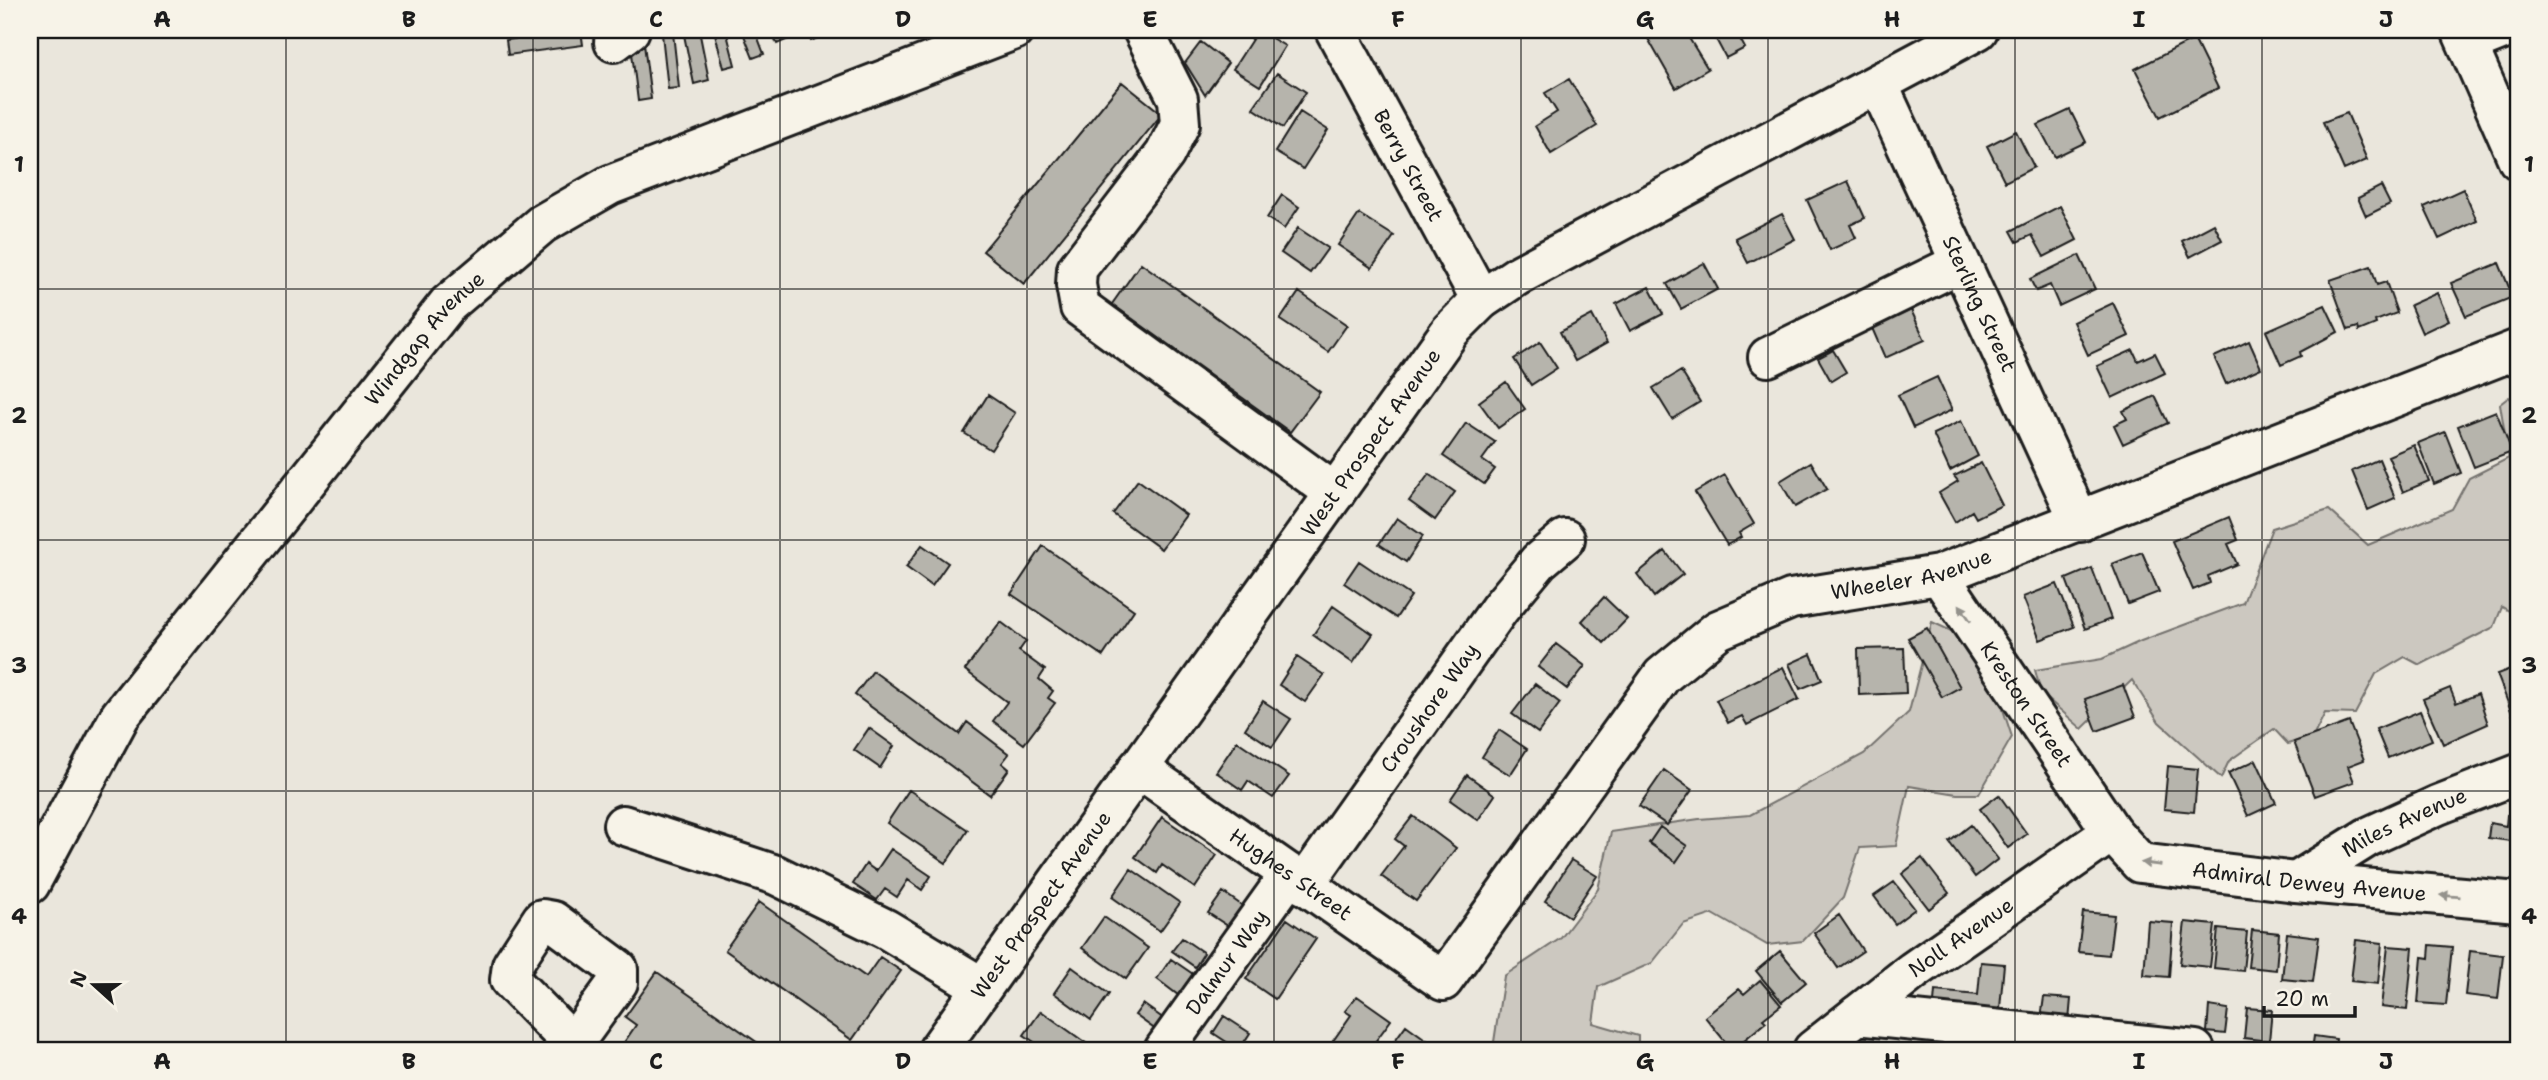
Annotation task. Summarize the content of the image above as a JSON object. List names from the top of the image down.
{
  "streets": {
    "street": [
      "Berry Street",
      "Sterling Street",
      "Windgap Avenue",
      "West Prospect Avenue",
      "Wheeler Avenue",
      "Kreston Street",
      "Croushore Way",
      "Miles Avenue",
      "Hughes Street",
      "Admiral Dewey Avenue",
      "Noll Avenue",
      "Dalmur Way"
    ]
  },
  "crossings": [
    ["Berry Street", "West Prospect Avenue"],
    ["Sterling Street", "West Prospect Avenue"],
    ["Sterling Street", "Wheeler Avenue"],
    ["West Prospect Avenue", "Hughes Street"],
    ["Wheeler Avenue", "Kreston Street"],
    ["Wheeler Avenue", "Hughes Street"],
    ["Kreston Street", "Admiral Dewey Avenue"],
    ["Kreston Street", "Noll Avenue"],
    ["Croushore Way", "Hughes Street"],
    ["Croushore Way", "Dalmur Way"],
    ["Miles Avenue", "Admiral Dewey Avenue"],
    ["Hughes Street", "Dalmur Way"],
    ["Admiral Dewey Avenue", "Noll Avenue"]
  ],
  "one_way": ["Kreston Street"],
  "scale_bar": "20 m",
  "north": "left",
  "grid": {
    "columns": [
      "A",
      "B",
      "C",
      "D",
      "E",
      "F",
      "G",
      "H",
      "I",
      "J"
    ],
    "rows": [
      "1",
      "2",
      "3",
      "4"
    ]
  }
}
